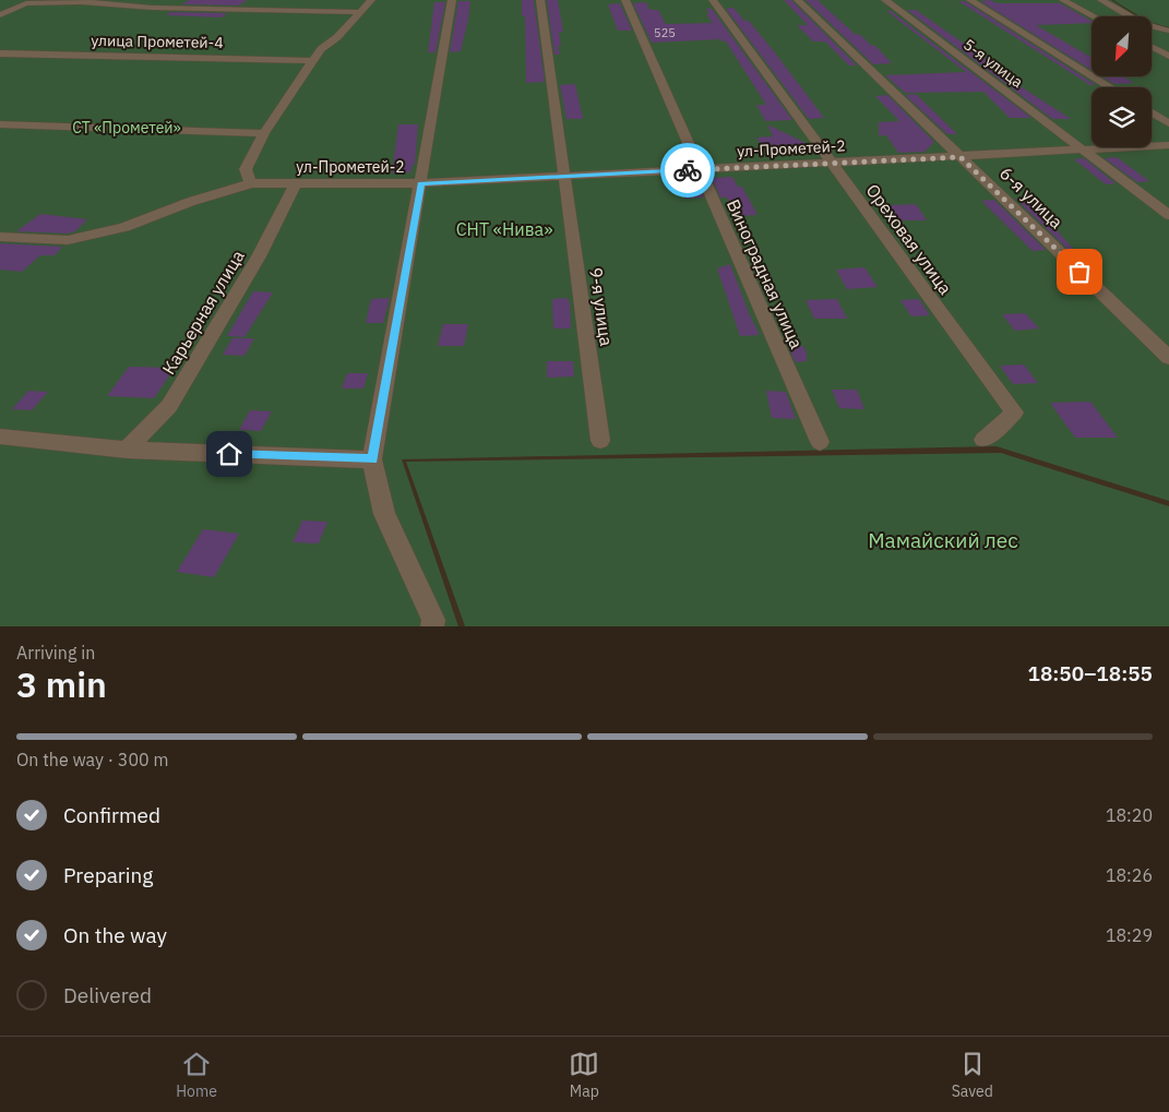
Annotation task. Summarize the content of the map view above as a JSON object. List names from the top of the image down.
{
  "streets": {
    "street": [
      "улица Прометей-4",
      "5-я улица",
      "ул-Прометей-2",
      "6-я улица",
      "Ореховая улица",
      "Виноградная улица",
      "9-я улица",
      "Карьерная улица"
    ]
  },
  "crossings": [
    ["5-я улица", "ул-Прометей-2"],
    ["ул-Прометей-2", "6-я улица"],
    ["ул-Прометей-2", "Ореховая улица"],
    ["ул-Прометей-2", "Виноградная улица"],
    ["ул-Прометей-2", "9-я улица"],
    ["ул-Прометей-2", "Карьерная улица"]
  ],
  "parks": ["СТ «Прометей»", "СНТ «Нива»", "Мамайский лес"],
  "house_numbers": ["525"],
  "north": "bottom left",
  "page": {
    "heading": ["3 min", "Arriving in", "18:50–18:55"],
    "bar": "On the way · 300 m",
    "list": [
      ["Confirmed", "18:20"],
      ["Preparing", "18:26"],
      ["On the way", "18:29"],
      "Delivered"
    ],
    "tabs": ["Home", "Map", "Saved"]
  }
}
